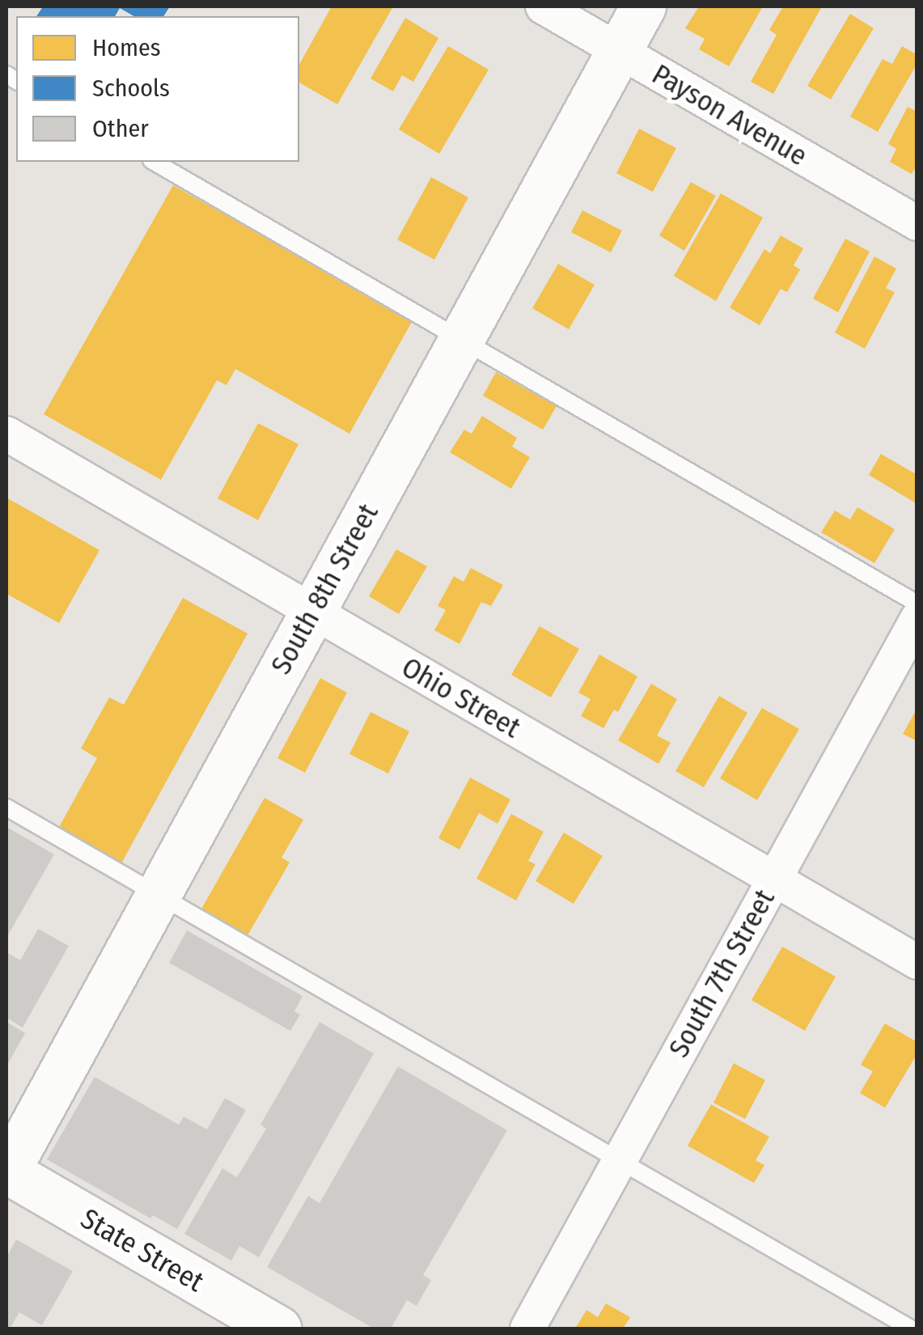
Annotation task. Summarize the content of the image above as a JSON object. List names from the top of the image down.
{
  "streets": {
    "street": [
      "Payson Avenue",
      "South 8th Street",
      "Ohio Street",
      "South 7th Street",
      "State Street"
    ]
  },
  "crossings": [
    ["Payson Avenue", "South 8th Street"],
    ["South 8th Street", "Ohio Street"],
    ["South 8th Street", "State Street"],
    ["Ohio Street", "South 7th Street"]
  ],
  "legend": ["Homes", "Schools", "Other"]
}
